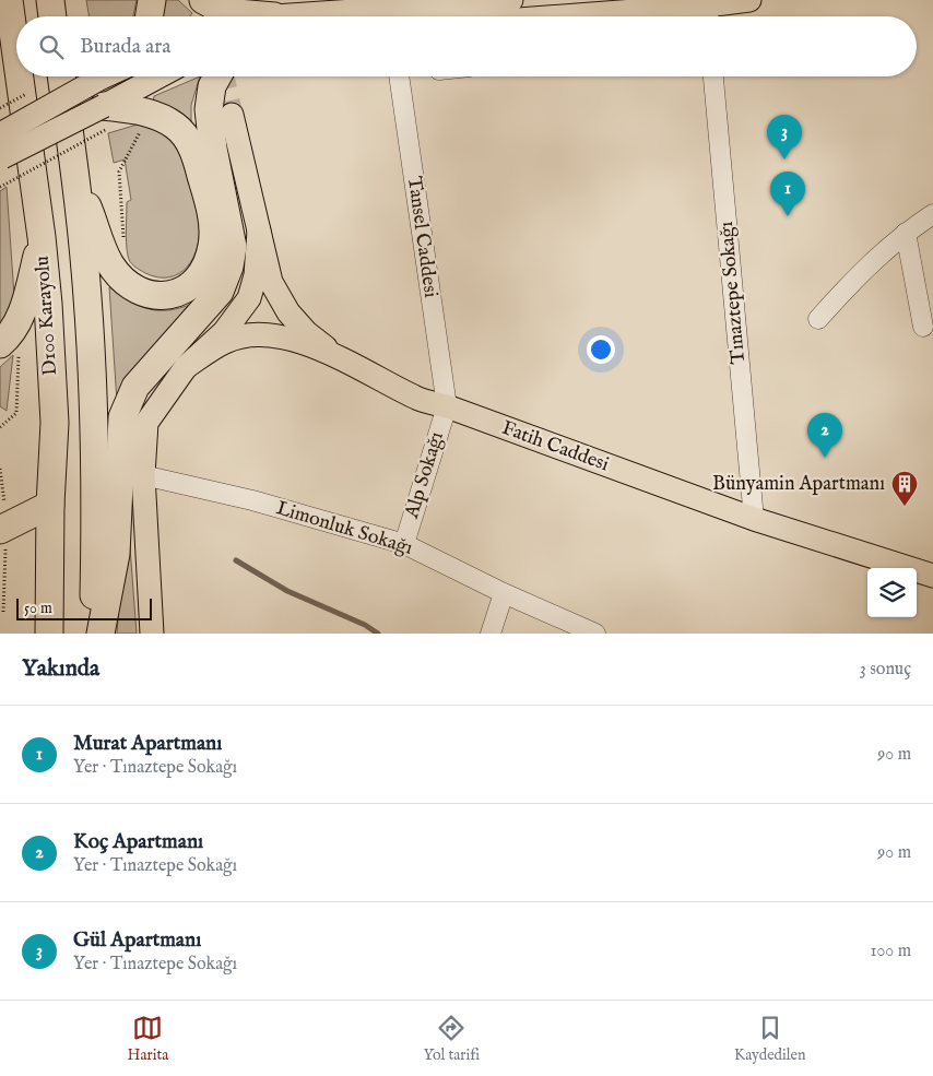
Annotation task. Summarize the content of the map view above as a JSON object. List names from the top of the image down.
{
  "streets": {
    "highway": ["D100 Karayolu"],
    "main road": ["Fatih Caddesi"],
    "street": [
      "Tansel Caddesi",
      "Tınaztepe Sokağı",
      "Alp Sokağı",
      "Limonluk Sokağı"
    ]
  },
  "crossings": [
    ["Tansel Caddesi", "Fatih Caddesi"],
    ["Tansel Caddesi", "Alp Sokağı"],
    ["Tınaztepe Sokağı", "Fatih Caddesi"],
    ["Fatih Caddesi", "Alp Sokağı"],
    ["Alp Sokağı", "Limonluk Sokağı"]
  ],
  "places": {
    "building": ["Bünyamin Apartmanı"]
  },
  "scale_bar": "50 m",
  "page": {
    "search": "Burada ara",
    "pins": ["3", "1", "2"],
    "scale": "50 m",
    "heading": ["Yakında", "3 sonuç"],
    "list": [
      {
        "mark": "1",
        "name": "Murat Apartmanı",
        "note": "Yer · Tınaztepe Sokağı",
        "value": "90 m"
      },
      {
        "mark": "2",
        "name": "Koç Apartmanı",
        "note": "Yer · Tınaztepe Sokağı",
        "value": "90 m"
      },
      {
        "mark": "3",
        "name": "Gül Apartmanı",
        "note": "Yer · Tınaztepe Sokağı",
        "value": "100 m"
      }
    ],
    "nav": ["Harita", "Yol tarifi", "Kaydedilen"]
  }
}
